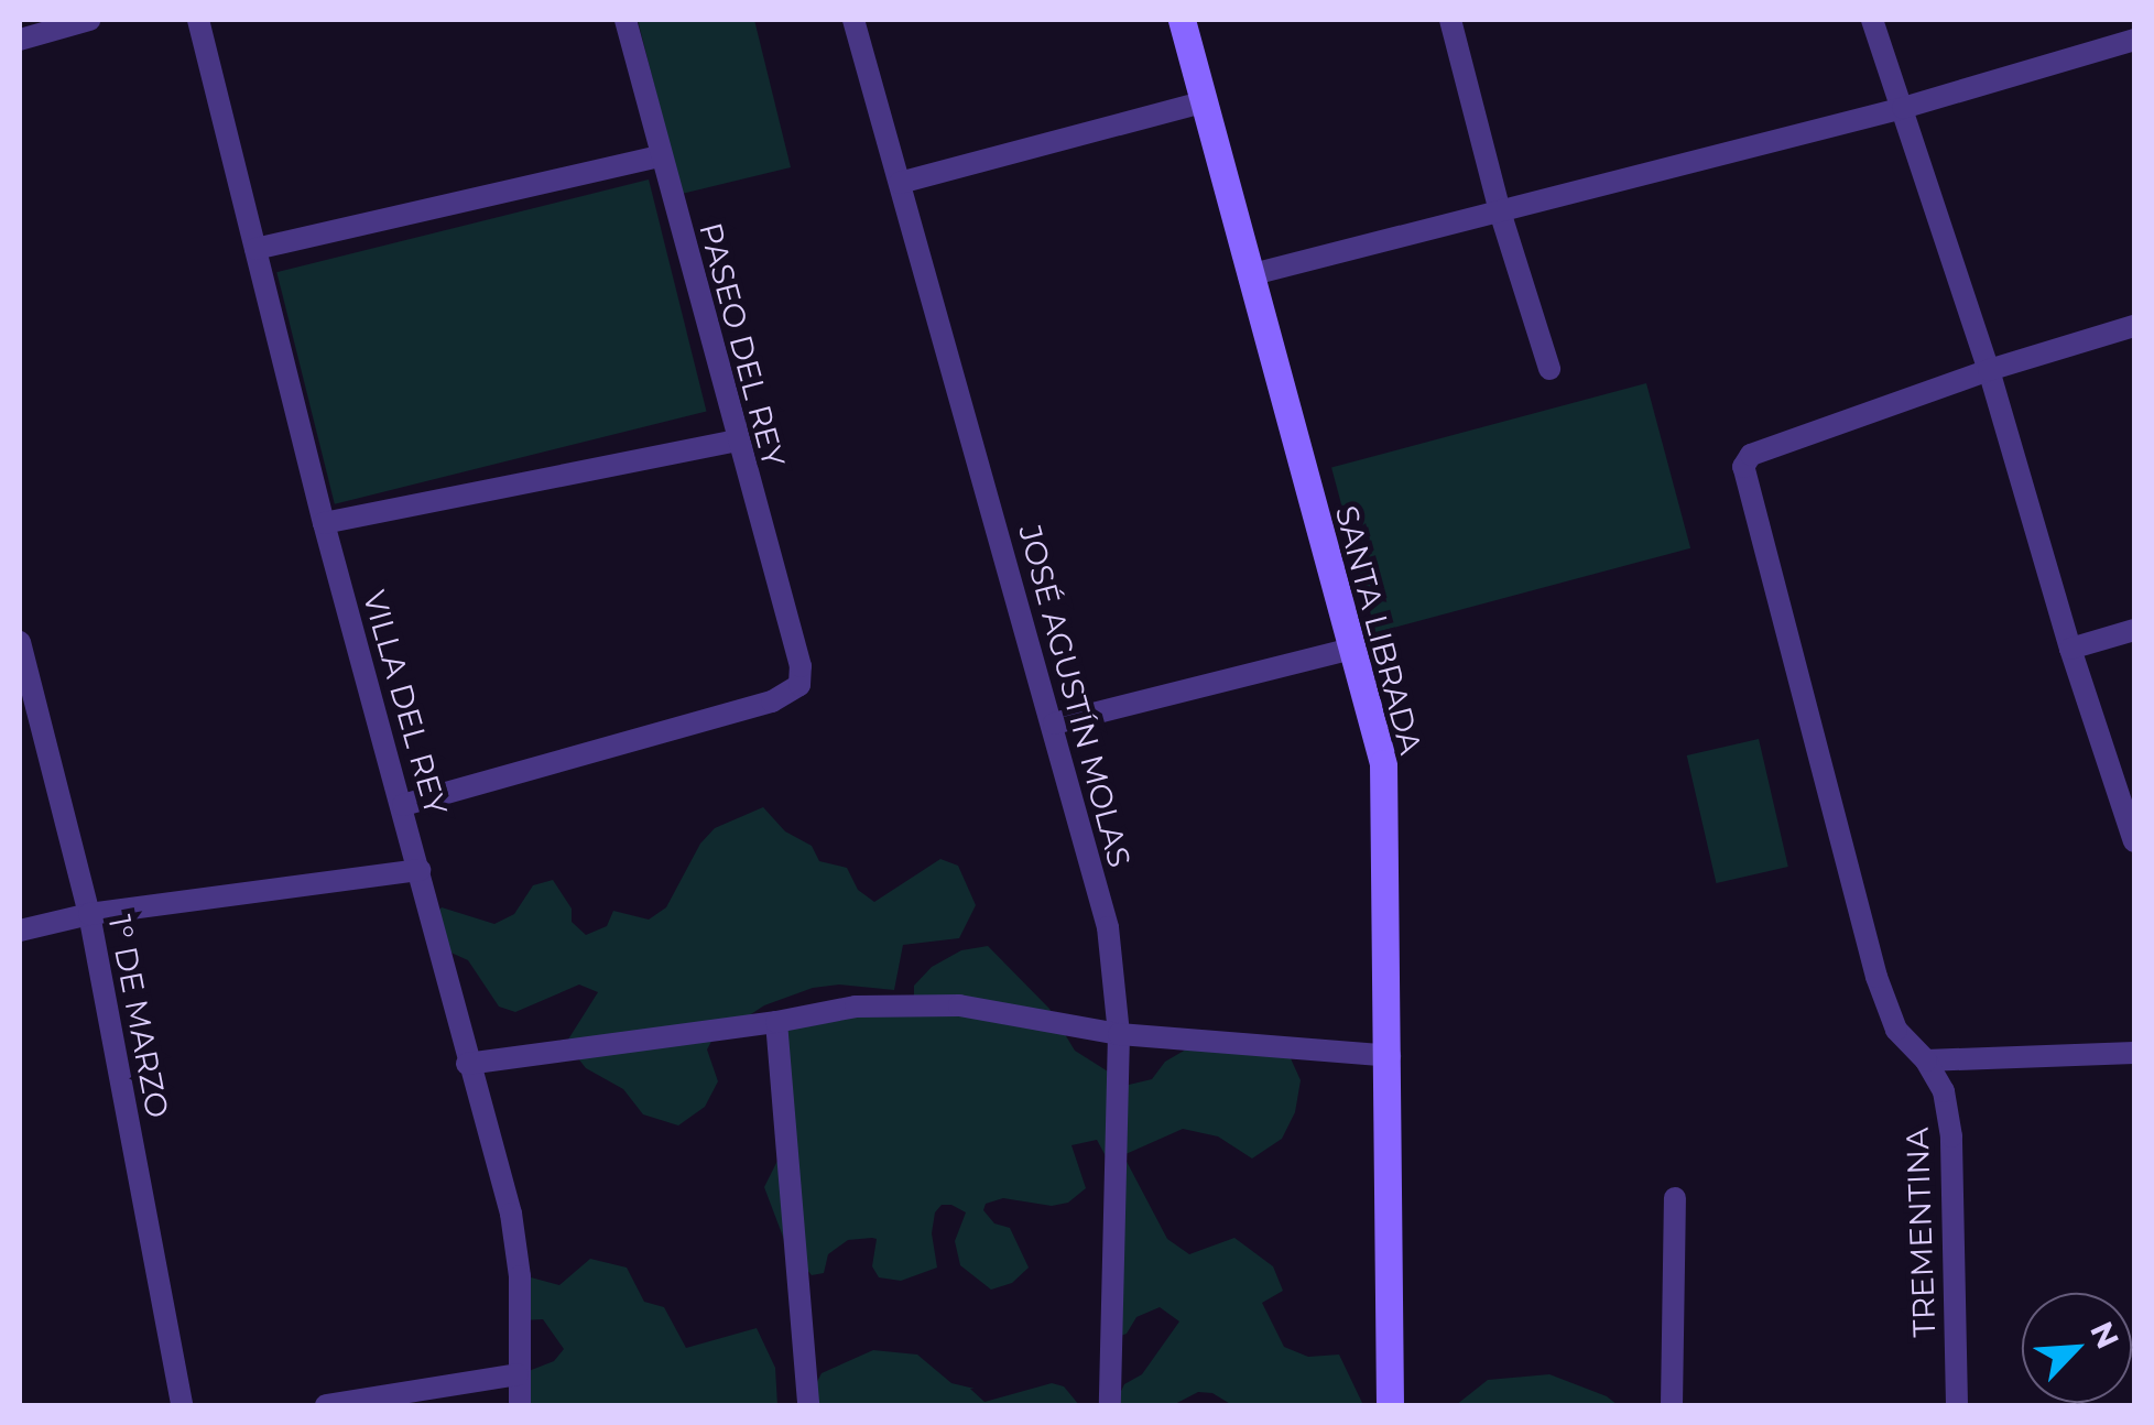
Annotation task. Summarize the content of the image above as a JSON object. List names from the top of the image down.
{
  "streets": {
    "street": [
      "PASEO DEL REY",
      "SANTA LIBRADA",
      "JOSÉ AGUSTÍN MOLAS",
      "VILLA DEL REY",
      "1° DE MARZO",
      "TREMENTINA"
    ]
  },
  "crossings": [
    ["PASEO DEL REY", "VILLA DEL REY"]
  ],
  "north": "top right"
}
